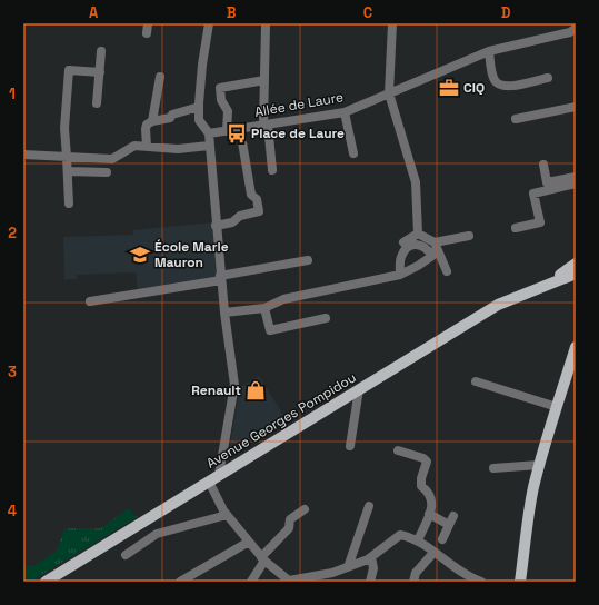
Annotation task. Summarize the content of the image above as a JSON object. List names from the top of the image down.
{
  "streets": {
    "main road": ["Avenue Georges Pompidou"],
    "street": ["Allée de Laure"]
  },
  "places": {
    "office": ["CIQ"],
    "bus stop": ["Place de Laure"],
    "school or university": ["École Marie Mauron"],
    "shop": ["Renault"]
  },
  "grid": {
    "columns": [
      "A",
      "B",
      "C",
      "D"
    ],
    "rows": [
      "1",
      "2",
      "3",
      "4"
    ]
  }
}
